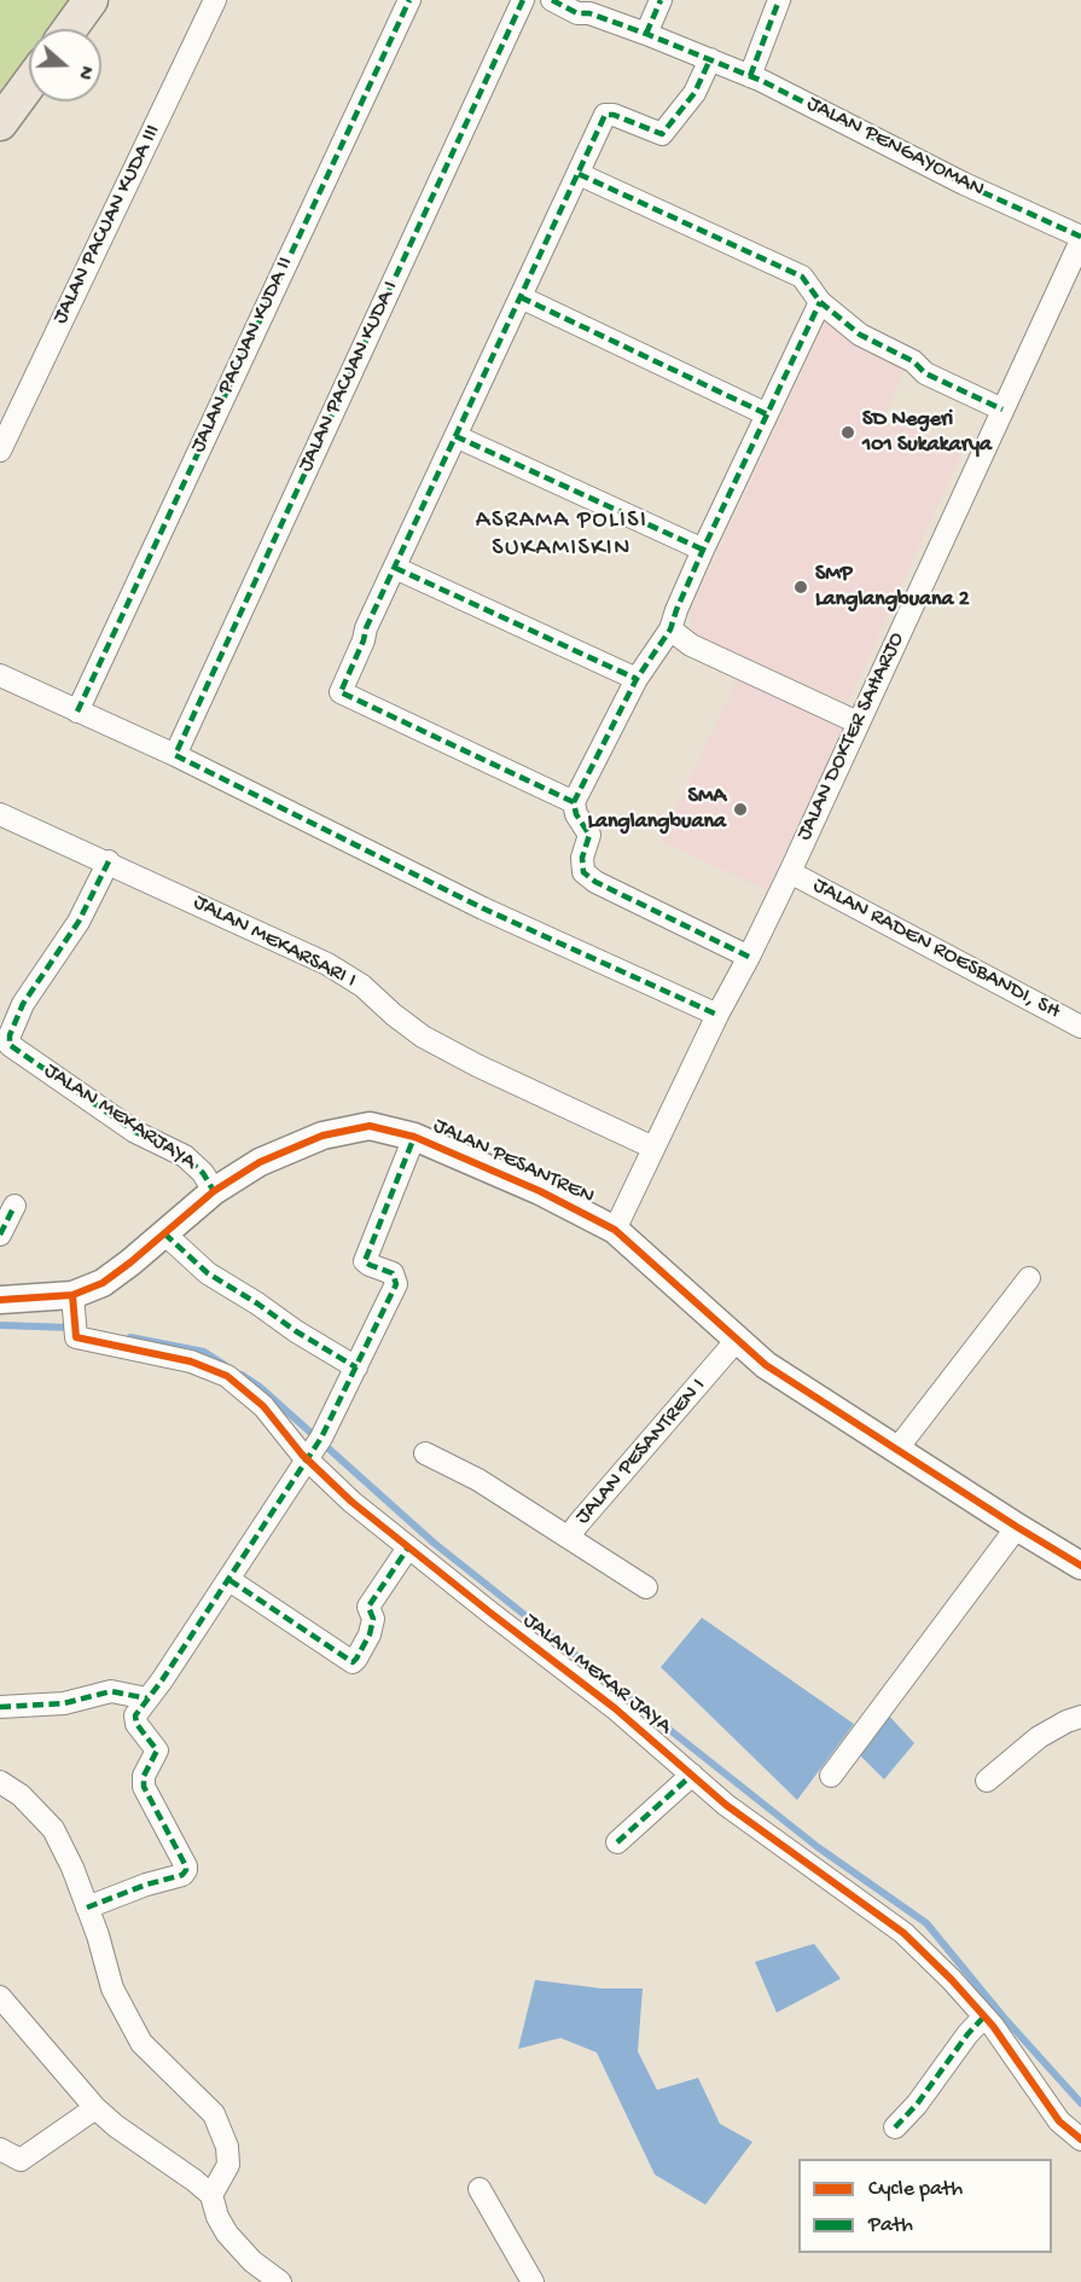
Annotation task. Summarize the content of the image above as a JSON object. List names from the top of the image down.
{
  "streets": {
    "street": [
      "JALAN PENGAYOMAN",
      "JALAN PACUAN KUDA III",
      "JALAN PACUAN KUDA II",
      "JALAN PACUAN KUDA I",
      "JALAN DOKTER SAHARJO",
      "JALAN MEKARSARI I",
      "JALAN RADEN ROESBANDI, SH",
      "JALAN MEKARJAYA",
      "JALAN PESANTREN",
      "JALAN PESANTREN I",
      "JALAN MEKAR JAYA"
    ]
  },
  "crossings": [
    ["JALAN PENGAYOMAN", "JALAN DOKTER SAHARJO"],
    ["JALAN DOKTER SAHARJO", "JALAN MEKARSARI I"],
    ["JALAN DOKTER SAHARJO", "JALAN RADEN ROESBANDI, SH"],
    ["JALAN DOKTER SAHARJO", "JALAN PESANTREN"],
    ["JALAN MEKARSARI I", "JALAN MEKARJAYA"],
    ["JALAN MEKARJAYA", "JALAN PESANTREN"],
    ["JALAN PESANTREN", "JALAN PESANTREN I"],
    ["JALAN PESANTREN", "JALAN MEKAR JAYA"]
  ],
  "districts": ["ASRAMA POLISI SUKAMISKIN"],
  "places": ["SD Negeri 101 Sukakarya", "SMP Langlangbuana 2", "SMA Langlangbuana"],
  "legend": ["Cycle path", "Path"],
  "north": "right"
}
